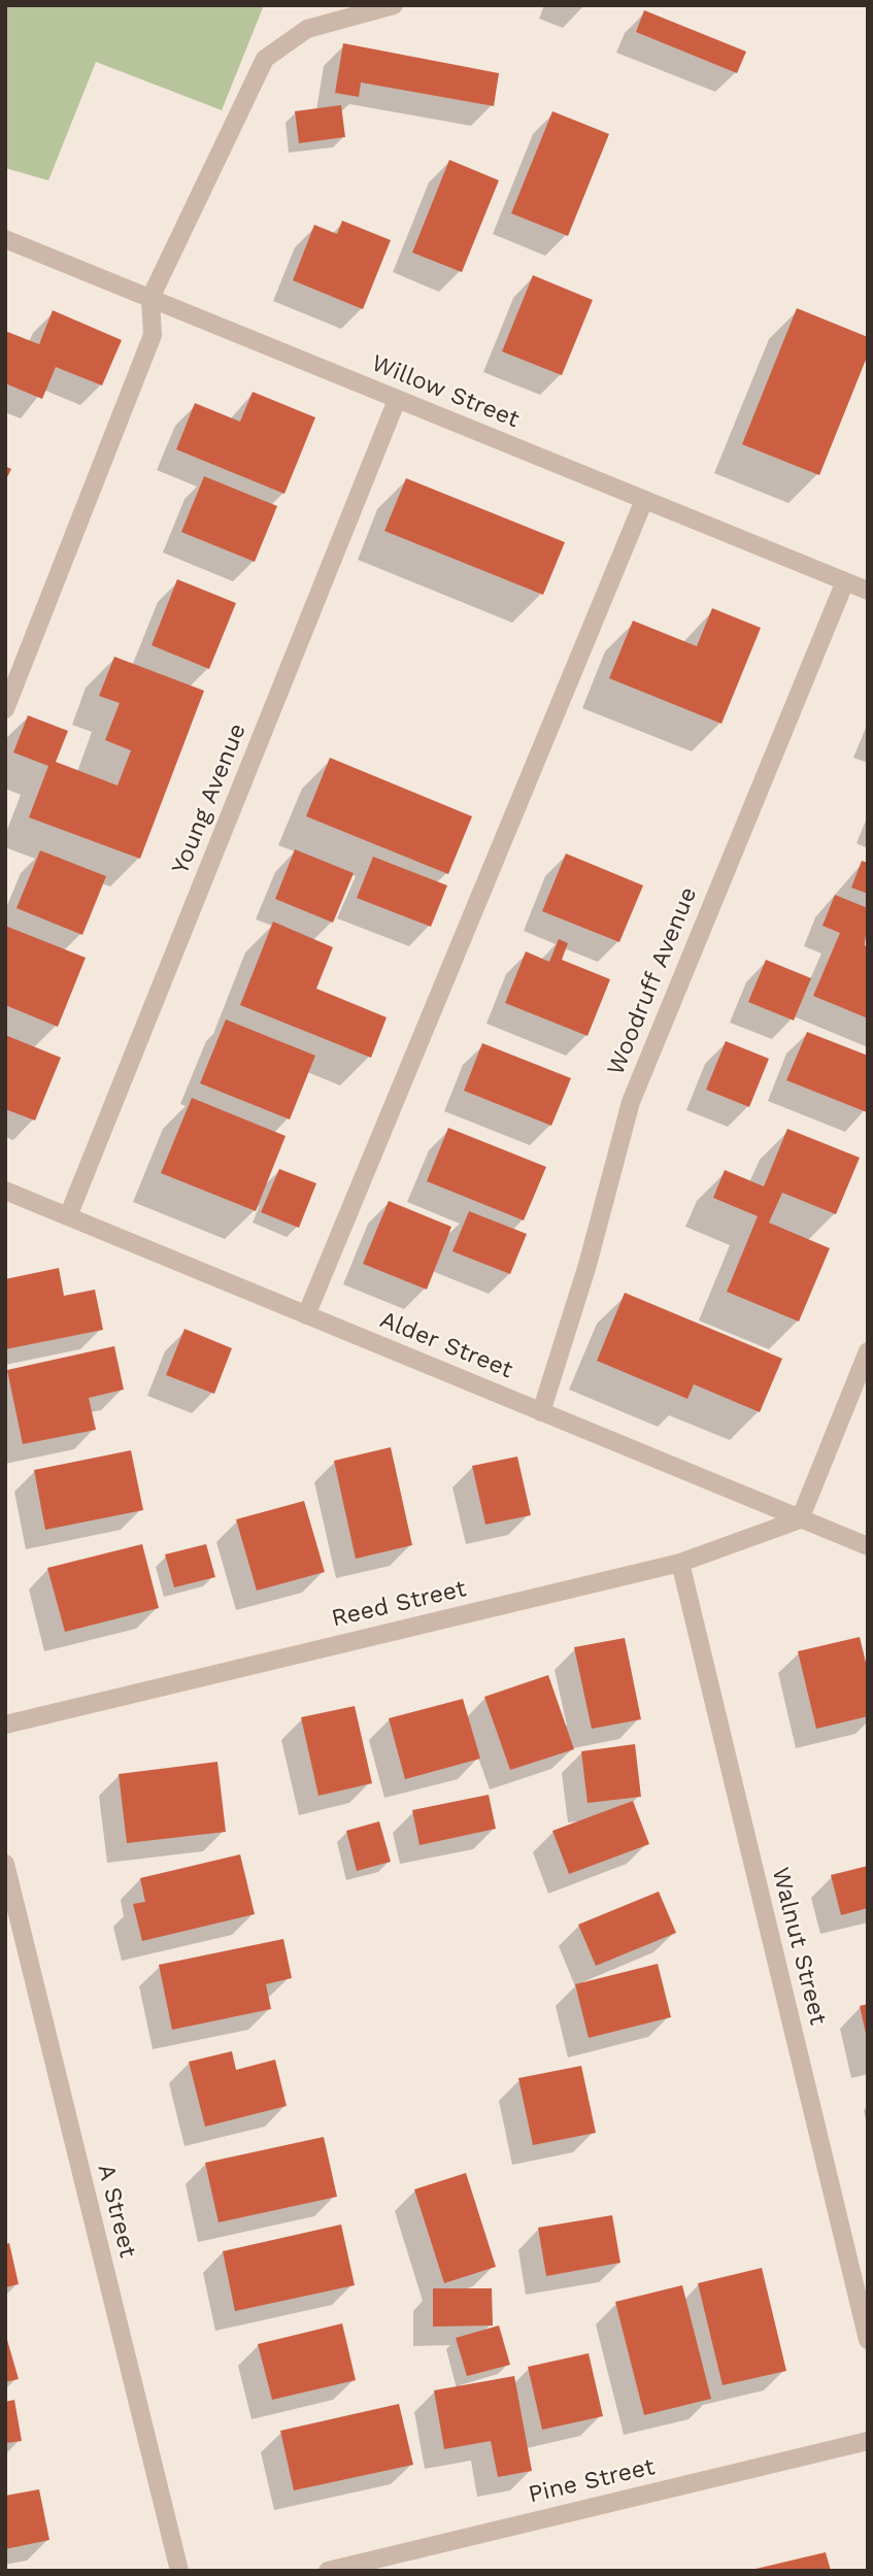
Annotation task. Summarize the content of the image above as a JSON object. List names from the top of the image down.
{
  "streets": {
    "street": [
      "Willow Street",
      "Young Avenue",
      "Woodruff Avenue",
      "Alder Street",
      "Reed Street",
      "Walnut Street",
      "A Street",
      "Pine Street"
    ]
  },
  "crossings": [
    ["Willow Street", "Young Avenue"],
    ["Willow Street", "Woodruff Avenue"],
    ["Young Avenue", "Alder Street"],
    ["Woodruff Avenue", "Alder Street"],
    ["Alder Street", "Reed Street"],
    ["Reed Street", "Walnut Street"]
  ]
}
